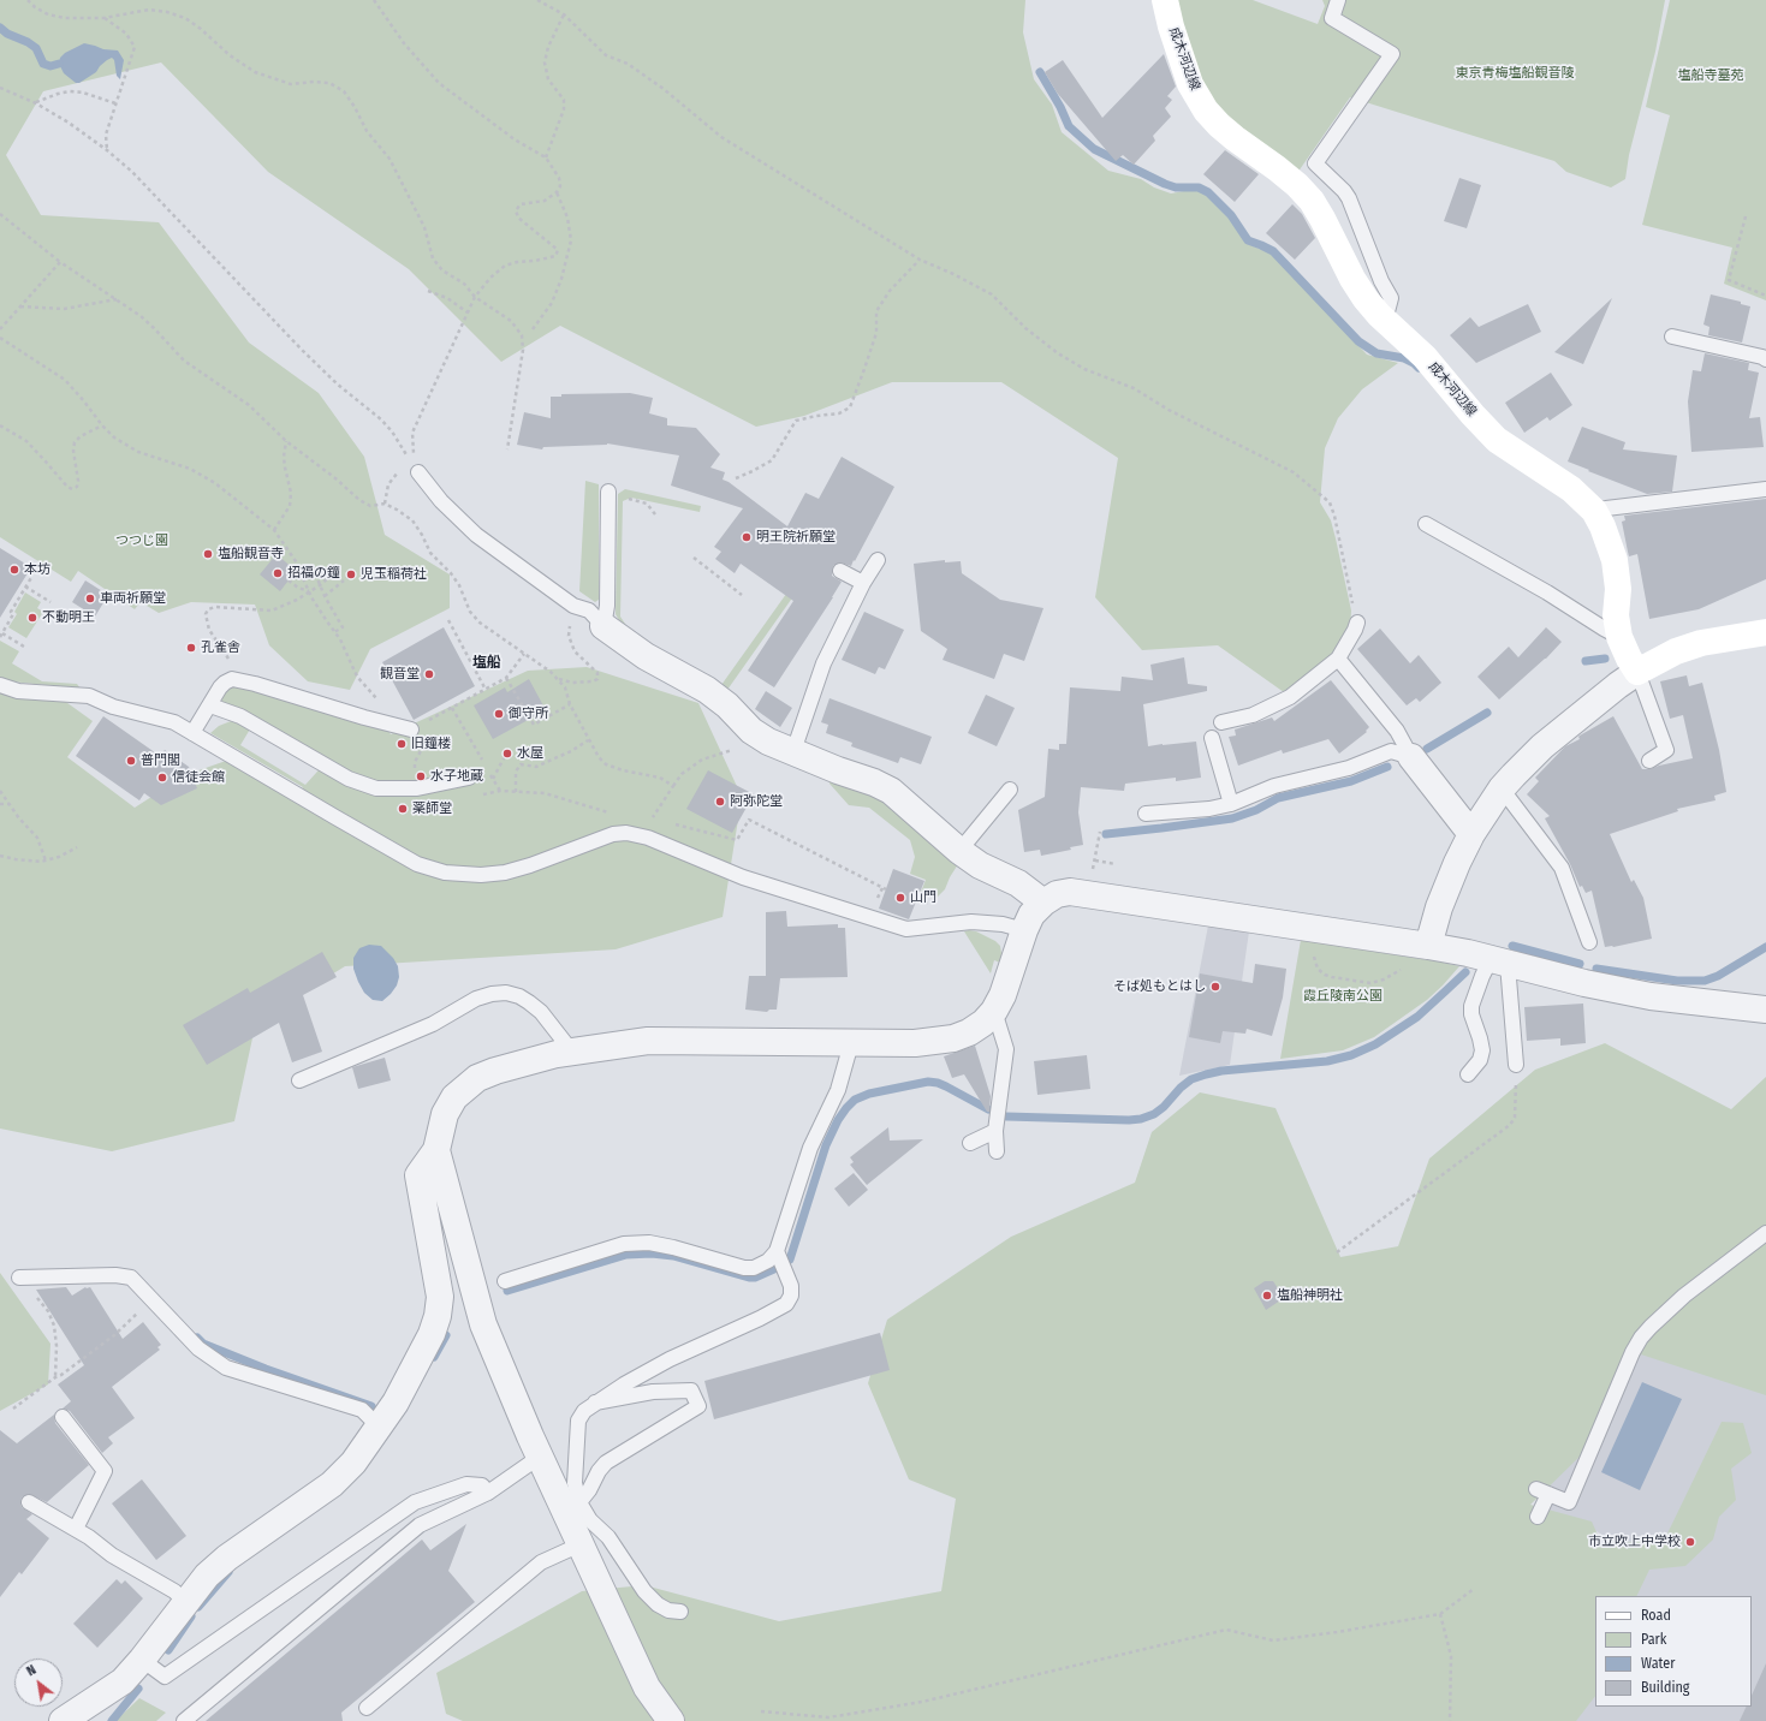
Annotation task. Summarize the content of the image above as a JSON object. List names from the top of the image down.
{
  "streets": {
    "main road": ["成木河辺線"]
  },
  "districts": ["塩船"],
  "parks": [
    "東京青梅塩船観音陵",
    "塩船寺墓苑",
    "つつじ園",
    "霞丘陵南公園"
  ],
  "places": [
    "明王院祈願堂",
    "塩船観音寺",
    "本坊",
    "招福の鐘",
    "児玉稲荷社",
    "車両祈願堂",
    "不動明王",
    "孔雀舎",
    "観音堂",
    "御守所",
    "旧鐘楼",
    "水屋",
    "普門閣",
    "水子地蔵",
    "信徒会館",
    "阿弥陀堂",
    "薬師堂",
    "山門",
    "そば処もとはし",
    "塩船神明社",
    "市立吹上中学校"
  ],
  "legend": [
    "Road",
    "Park",
    "Water",
    "Building"
  ],
  "north": "top left"
}
